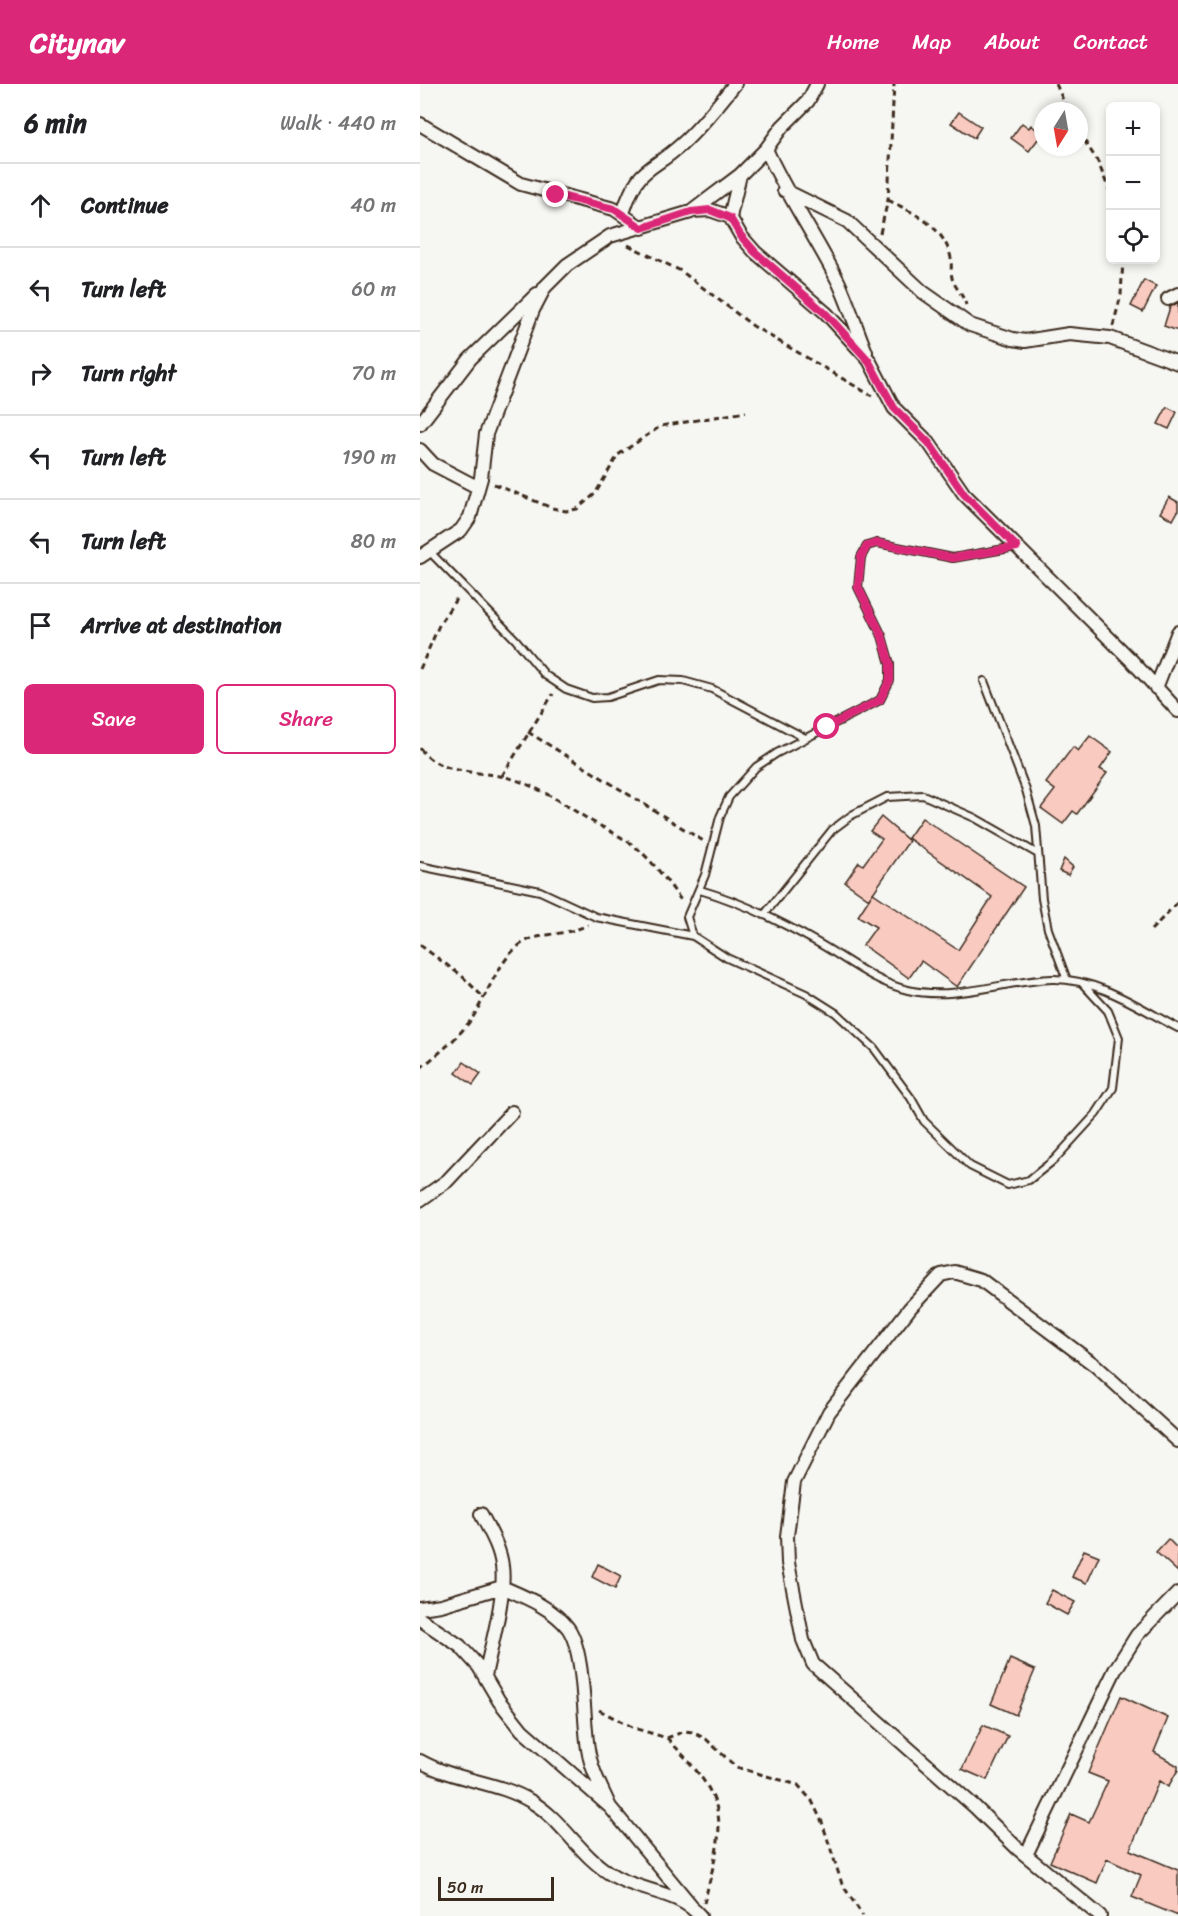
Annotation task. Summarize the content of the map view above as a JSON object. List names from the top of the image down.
{
  "scale_bar": "50 m",
  "north": "bottom",
  "page": {
    "header": "Citynav",
    "nav": [
      "Home",
      "Map",
      "About",
      "Contact"
    ],
    "heading": ["6 min", "Walk · 440 m"],
    "map_buttons": ["+", "−"],
    "list": [
      ["Continue", "40 m"],
      ["Turn left", "60 m"],
      ["Turn right", "70 m"],
      ["Turn left", "190 m"],
      ["Turn left", "80 m"],
      "Arrive at destination"
    ],
    "buttons": ["Save", "Share"],
    "scale": "50 m"
  }
}
